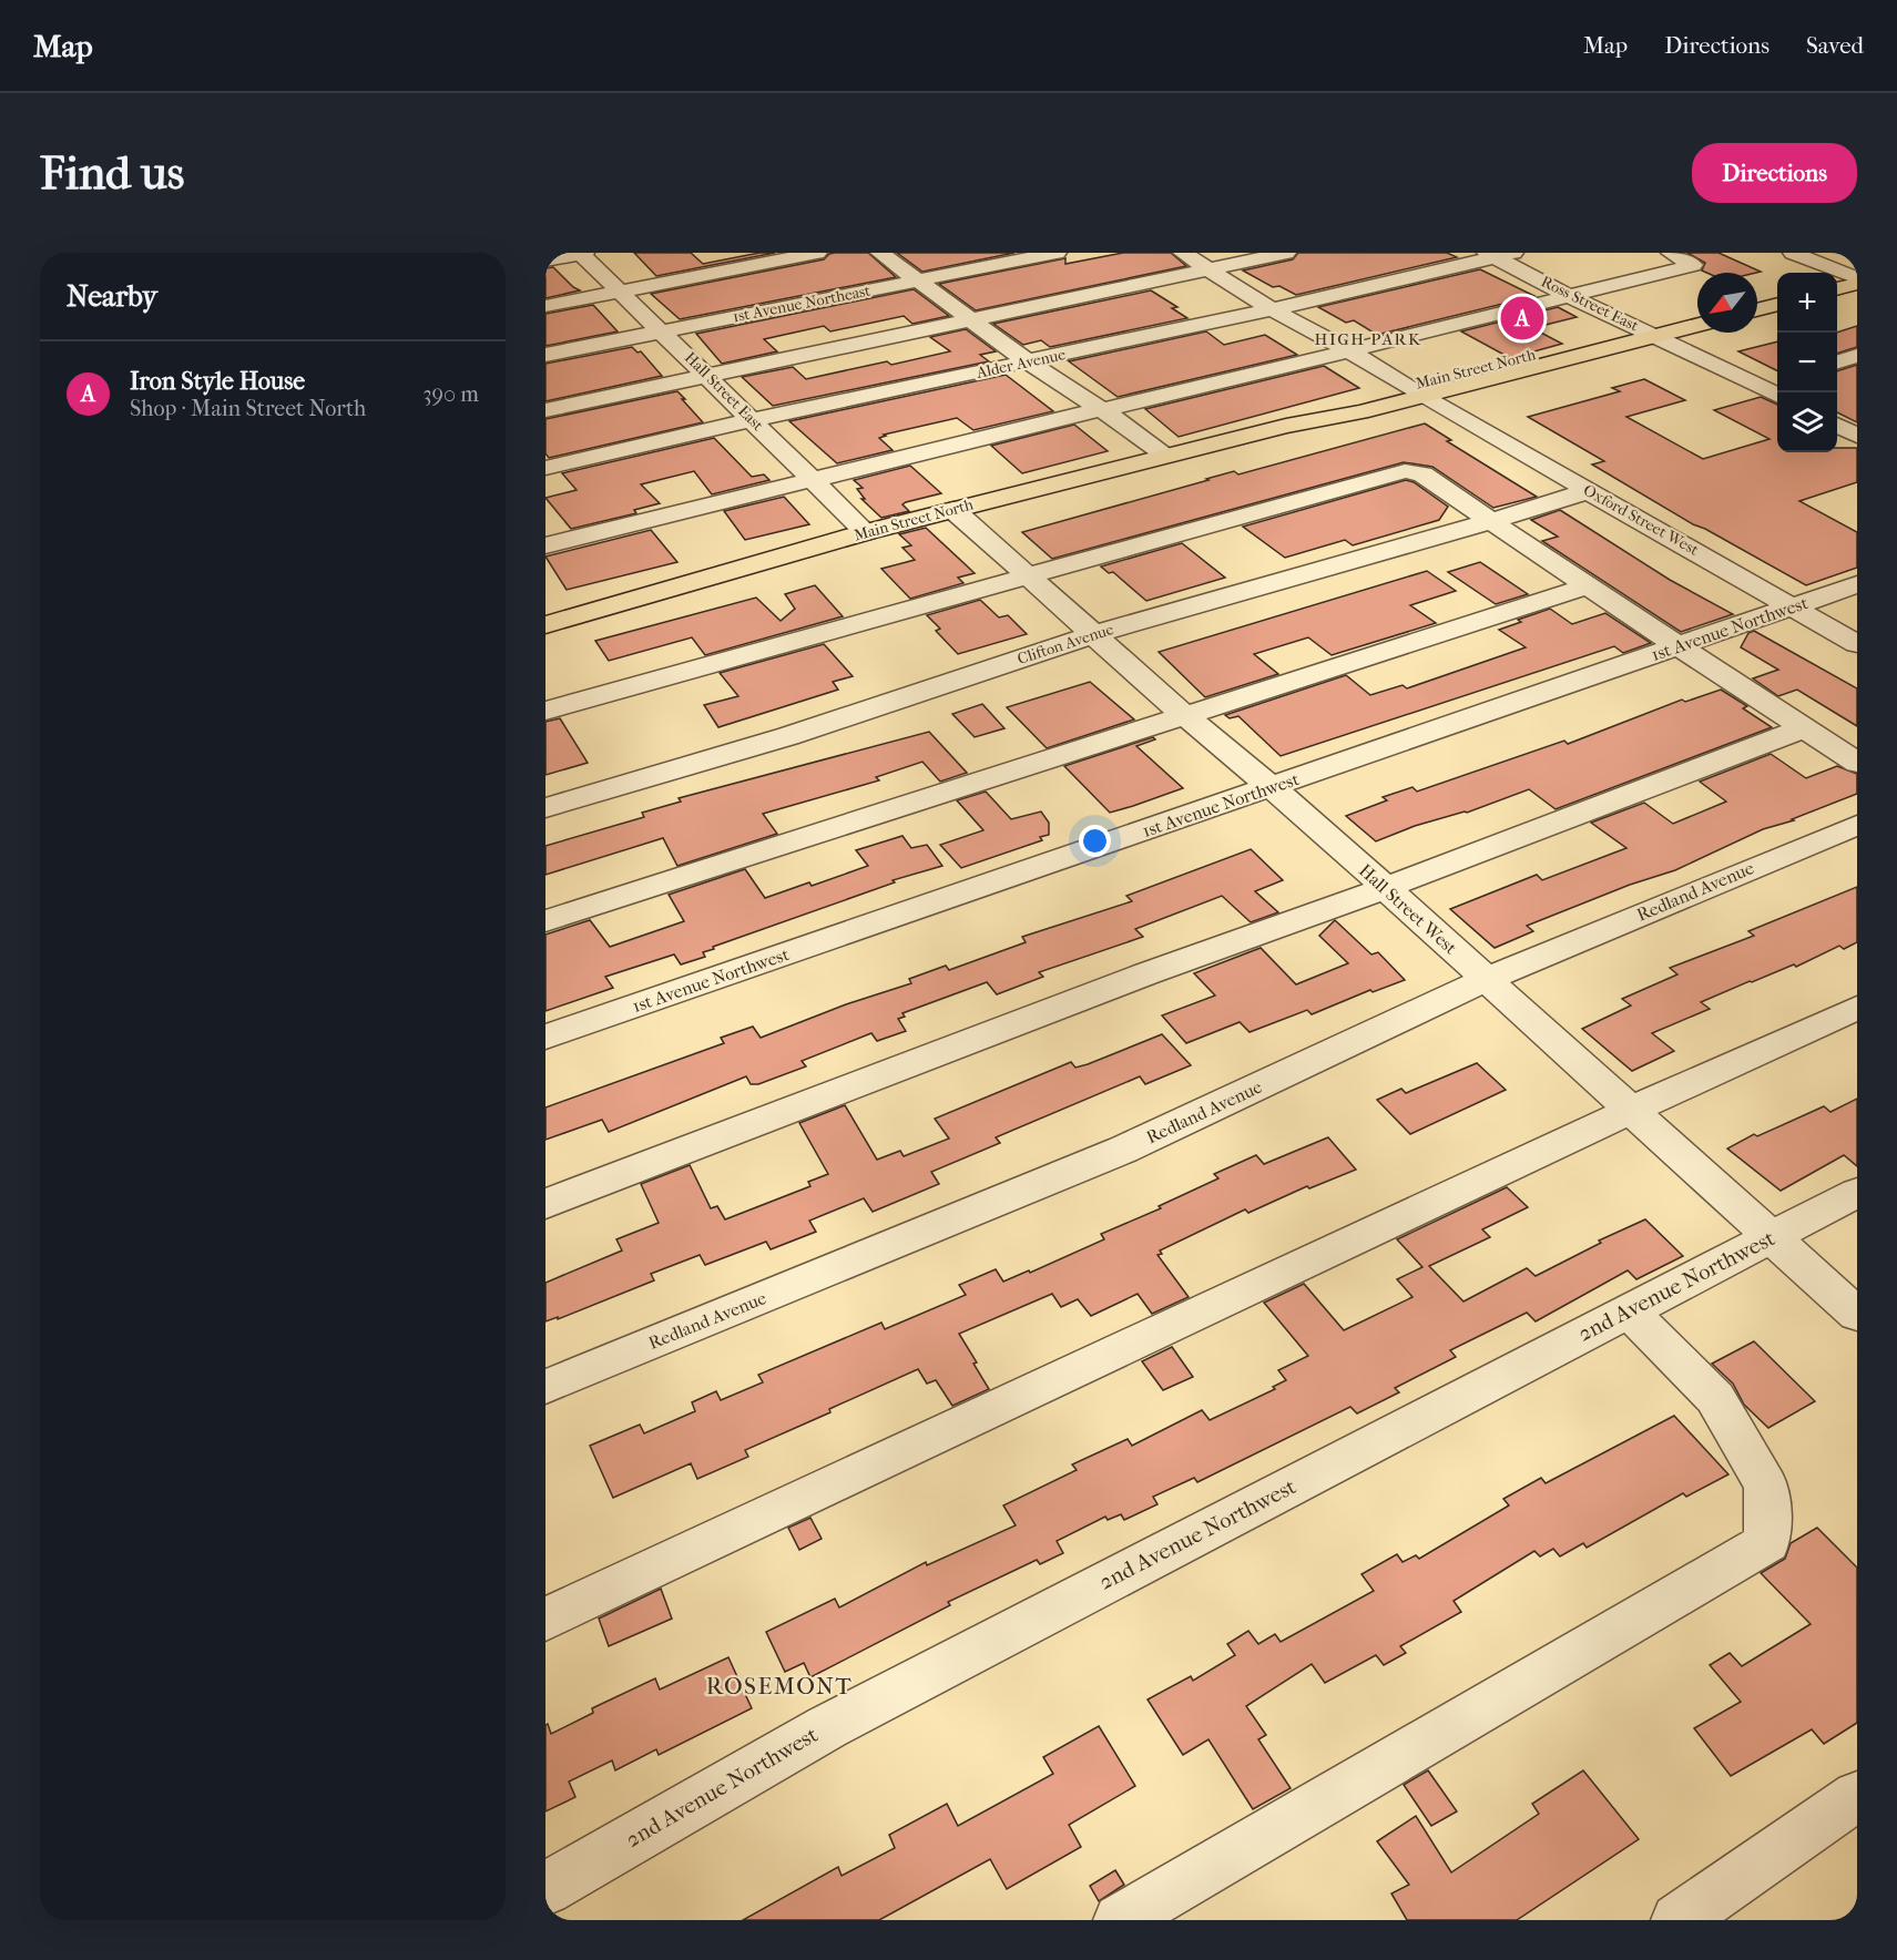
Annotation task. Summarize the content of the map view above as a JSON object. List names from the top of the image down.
{
  "streets": {
    "main road": ["Main Street North"],
    "street": [
      "1st Avenue Northeast",
      "Ross Street East",
      "Alder Avenue",
      "Hall Street East",
      "Oxford Street West",
      "1st Avenue Northwest",
      "Clifton Avenue",
      "Redland Avenue",
      "Hall Street West",
      "2nd Avenue Northwest"
    ]
  },
  "crossings": [
    ["1st Avenue Northeast", "Hall Street East"],
    ["Ross Street East", "Alder Avenue"],
    ["Ross Street East", "Main Street North"],
    ["Alder Avenue", "Hall Street East"],
    ["Alder Avenue", "Oxford Street West"],
    ["Main Street North", "Hall Street East"],
    ["Main Street North", "Oxford Street West"],
    ["Main Street North", "Hall Street West"],
    ["Oxford Street West", "1st Avenue Northwest"],
    ["Oxford Street West", "Clifton Avenue"],
    ["1st Avenue Northwest", "Hall Street West"],
    ["Clifton Avenue", "Hall Street West"],
    ["Redland Avenue", "Hall Street West"],
    ["Hall Street West", "2nd Avenue Northwest"]
  ],
  "districts": ["HIGH PARK", "ROSEMONT"],
  "north": "bottom left",
  "page": {
    "header": "Map",
    "nav": ["Map", "Directions", "Saved"],
    "buttons": "Directions",
    "title": "Find us",
    "heading": "Nearby",
    "map_buttons": ["+", "−"],
    "pins": "A",
    "list": [
      {
        "mark": "A",
        "name": "Iron Style House",
        "note": "Shop · Main Street North",
        "value": "390 m"
      }
    ]
  }
}
